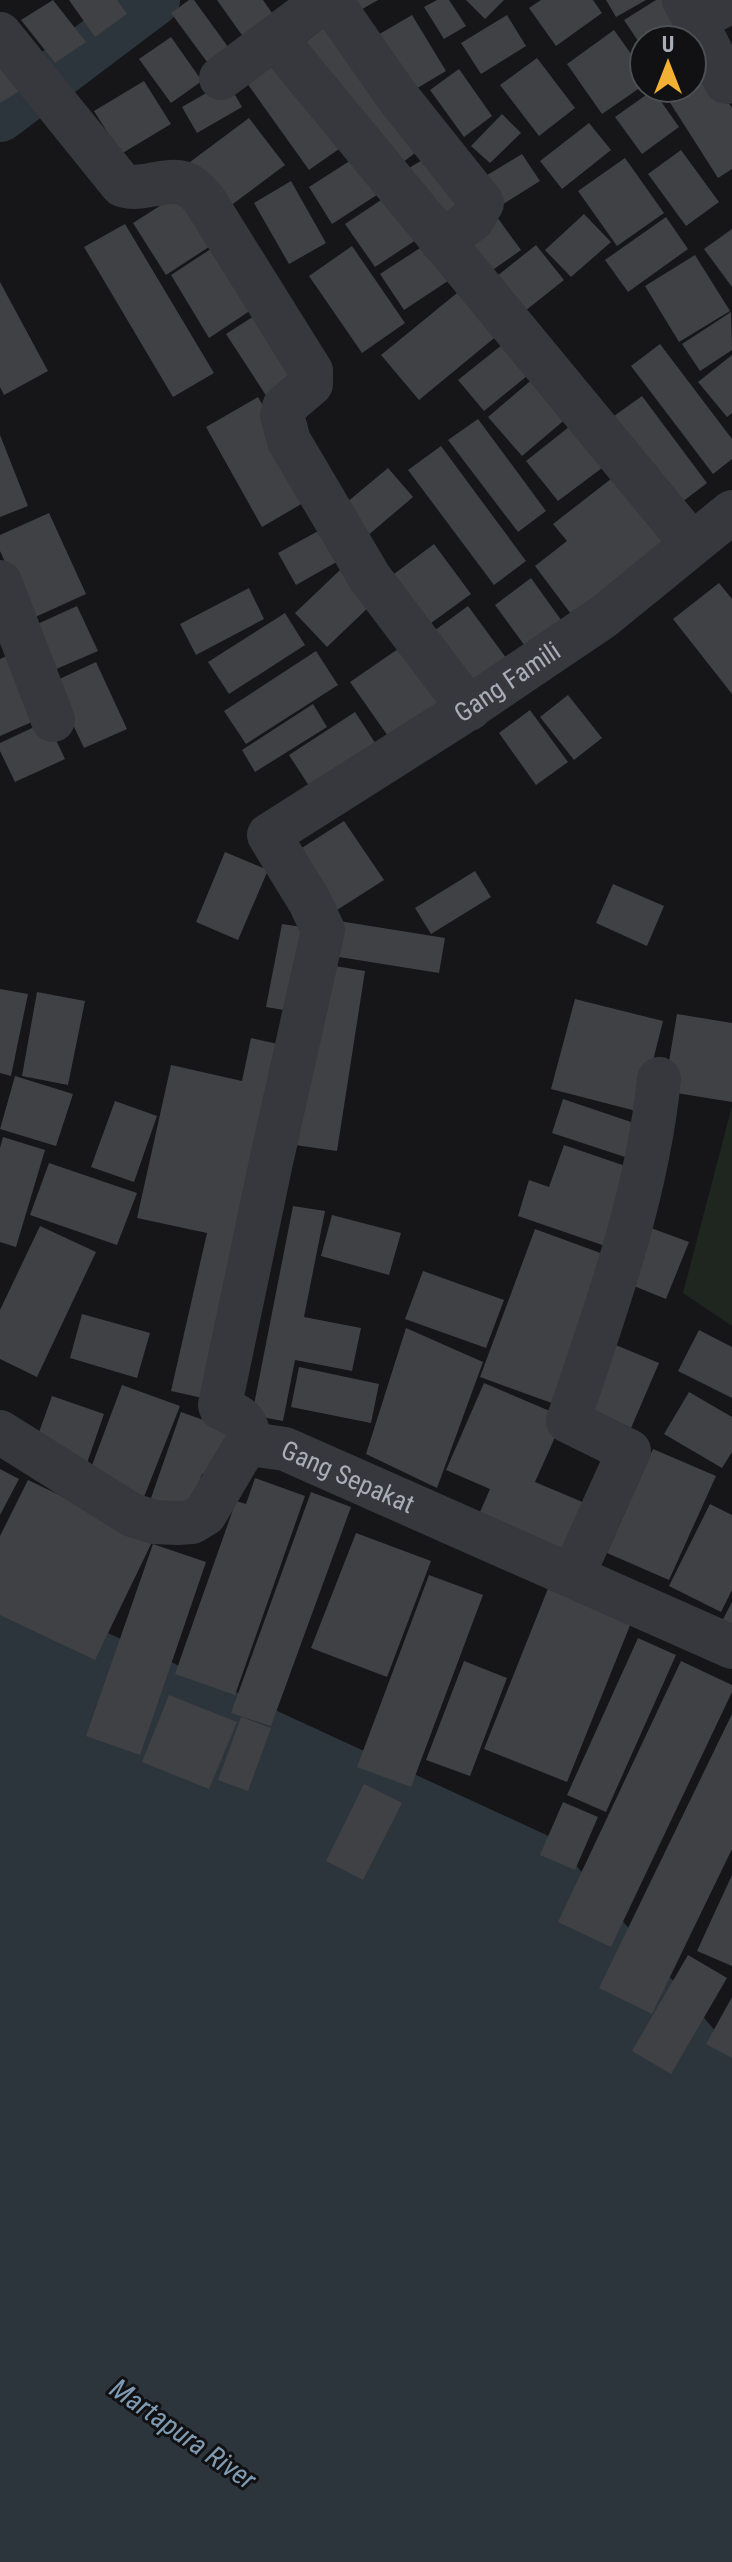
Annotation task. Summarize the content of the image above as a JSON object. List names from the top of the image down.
{
  "streets": {
    "street": ["Gang Famili", "Gang Sepakat"]
  },
  "crossings": [
    ["Gang Famili", "Gang Sepakat"]
  ],
  "water": ["Martapura River"],
  "north": "top"
}
